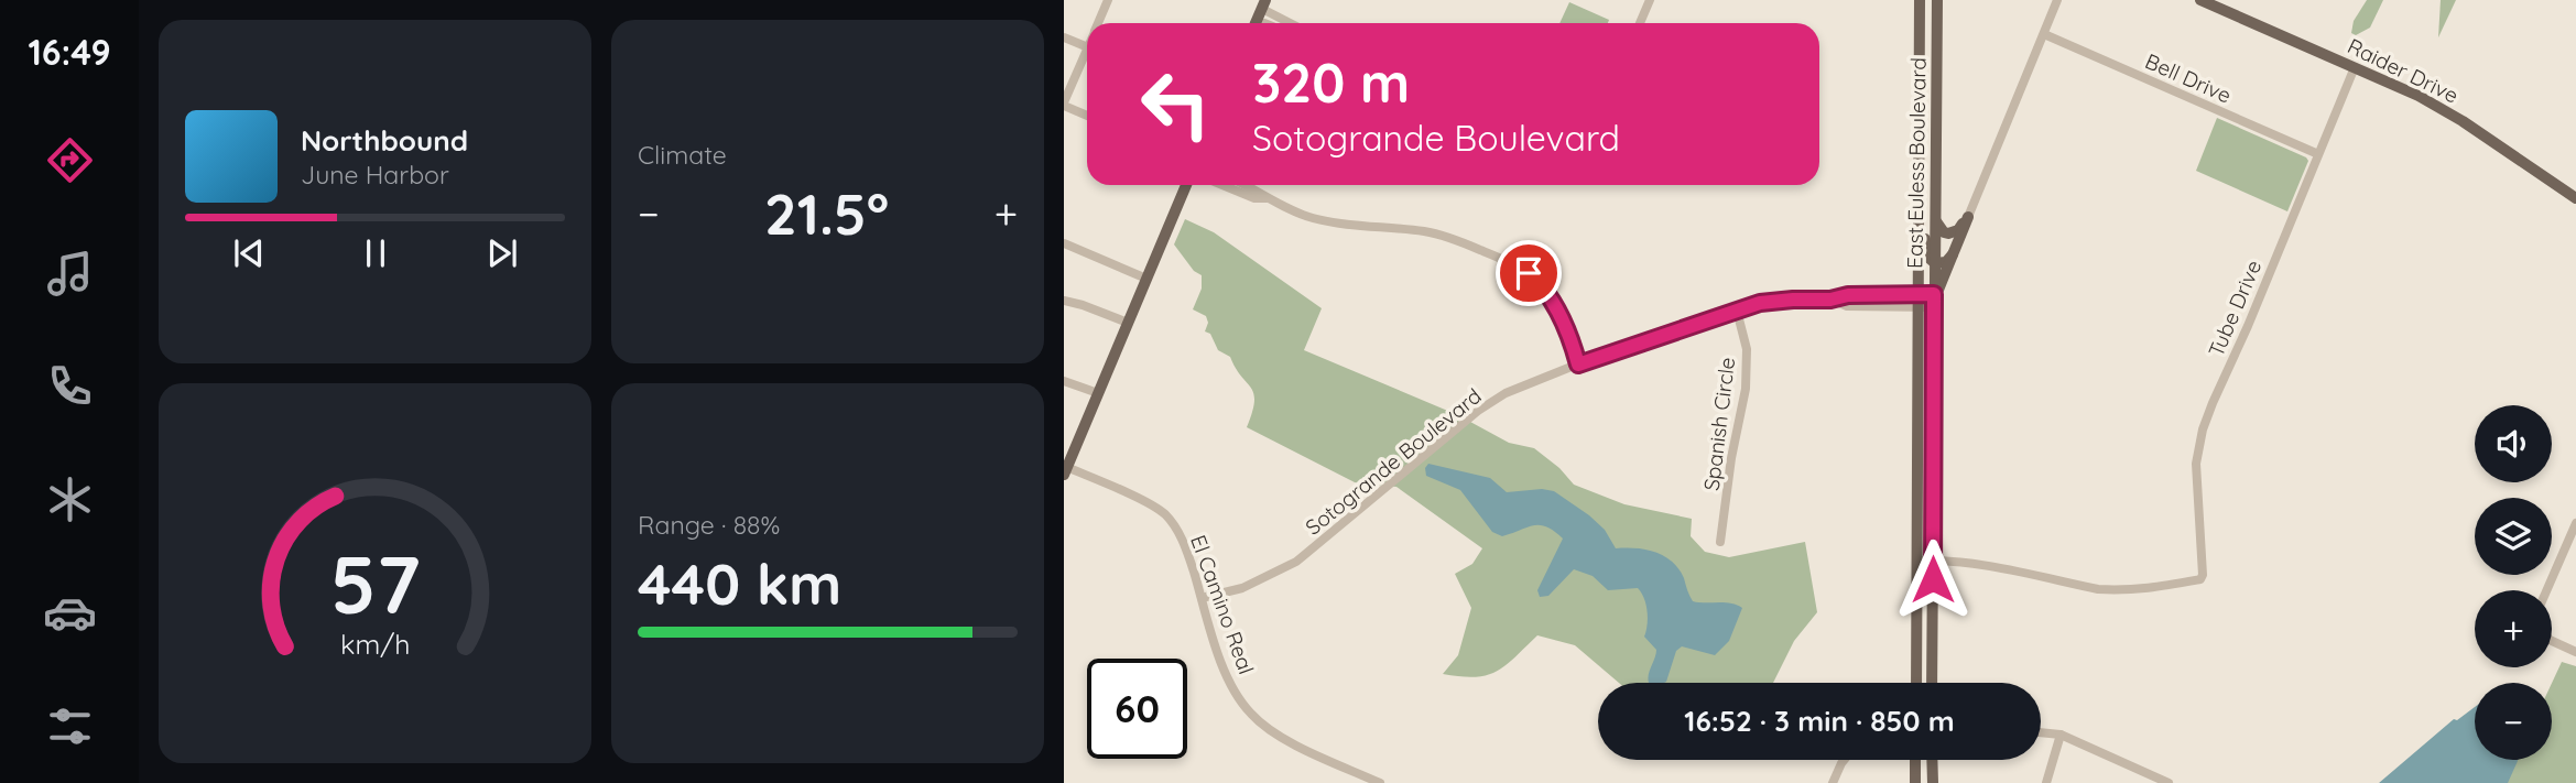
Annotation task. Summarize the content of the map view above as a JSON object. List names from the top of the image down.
{
  "streets": {
    "main road": ["Raider Drive", "East Euless Boulevard"],
    "street": [
      "Bell Drive",
      "Tube Drive",
      "Spanish Circle",
      "Sotogrande Boulevard",
      "El Camino Real"
    ]
  },
  "crossings": [
    ["Raider Drive", "Tube Drive"],
    ["Bell Drive", "Tube Drive"],
    ["East Euless Boulevard", "Tube Drive"],
    ["East Euless Boulevard", "Sotogrande Boulevard"],
    ["Spanish Circle", "Sotogrande Boulevard"],
    ["Sotogrande Boulevard", "El Camino Real"]
  ],
  "page": {
    "tabs": "16:49",
    "tile": [
      "Climate",
      ["Range · 88%", "440 km"]
    ],
    "turn": ["320 m", "Sotogrande Boulevard"],
    "song": ["Northbound", "June Harbor"],
    "heat": ["−", "21.5°", "+"],
    "map_buttons": ["+", "−"],
    "limit": "60",
    "trip": "16:52 · 3 min · 850 m",
    "gauge": ["57", "km/h"]
  }
}
